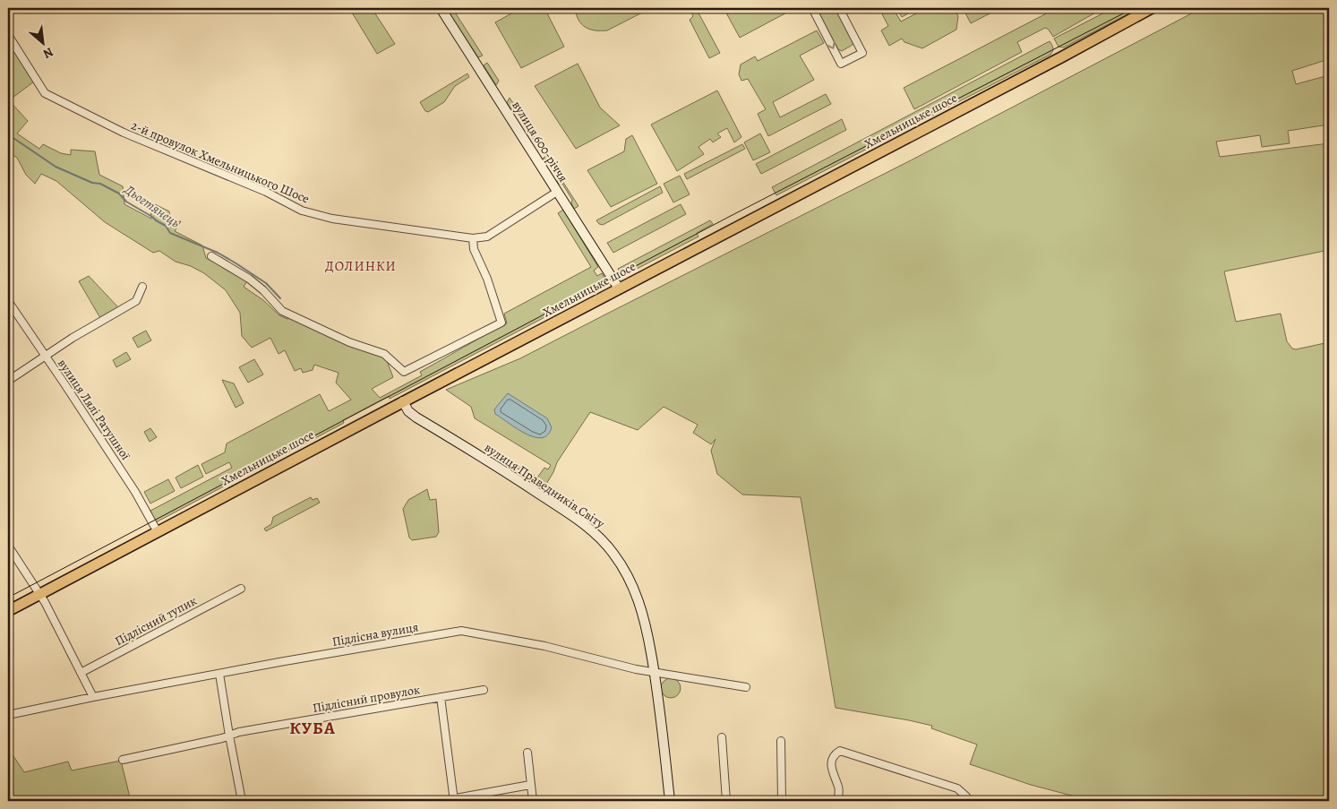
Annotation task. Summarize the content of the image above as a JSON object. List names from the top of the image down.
{
  "streets": {
    "main road": ["Хмельницьке шосе", "вулиця 600-річчя", "вулиця Праведників Світу"],
    "street": [
      "2-й провулок Хмельницького Шосе",
      "вулиця Лялі Ратушної",
      "Підлісний тупик",
      "Підлісна вулиця",
      "Підлісний провулок"
    ]
  },
  "crossings": [
    ["Хмельницьке шосе", "вулиця 600-річчя"],
    ["Хмельницьке шосе", "вулиця Лялі Ратушної"],
    ["Хмельницьке шосе", "вулиця Праведників Світу"],
    ["вулиця 600-річчя", "2-й провулок Хмельницького Шосе"],
    ["вулиця Праведників Світу", "Підлісна вулиця"]
  ],
  "districts": ["ДОЛИНКИ", "КУБА"],
  "water": ["Дьогтянець"],
  "north": "bottom right"
}
